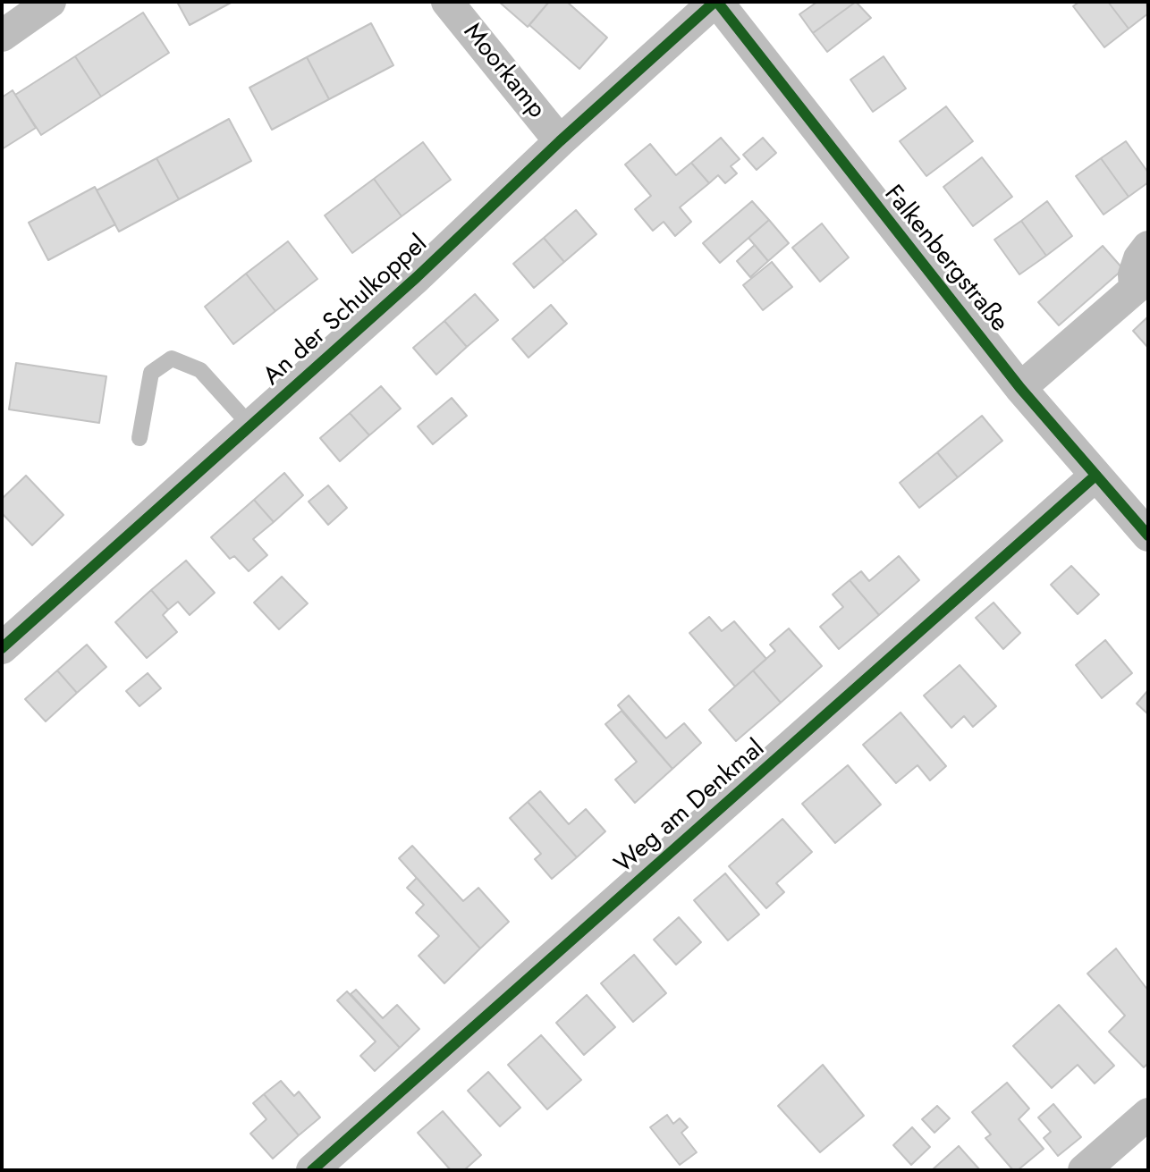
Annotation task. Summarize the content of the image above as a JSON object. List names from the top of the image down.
{
  "streets": {
    "street": [
      "Moorkamp",
      "Falkenbergstraße",
      "An der Schulkoppel",
      "Weg am Denkmal"
    ]
  },
  "crossings": [
    ["Moorkamp", "An der Schulkoppel"],
    ["Falkenbergstraße", "An der Schulkoppel"],
    ["Falkenbergstraße", "Weg am Denkmal"]
  ]
}
